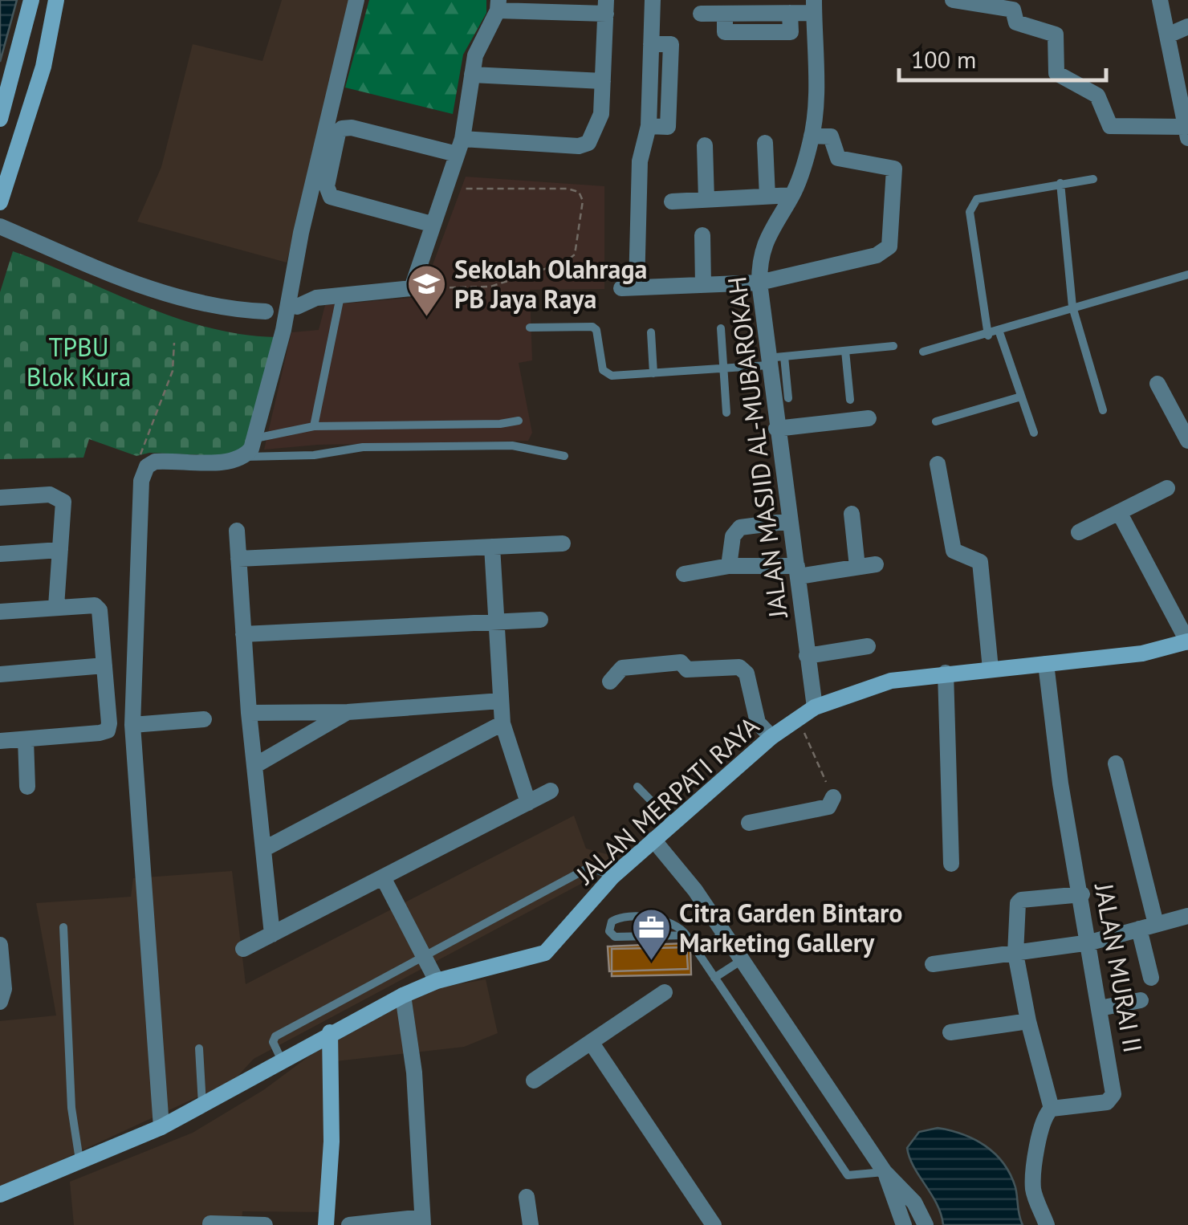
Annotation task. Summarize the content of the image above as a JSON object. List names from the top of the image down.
{
  "streets": {
    "main road": ["JALAN MERPATI RAYA"],
    "street": ["JALAN MASJID AL-MUBAROKAH", "JALAN MURAI II"]
  },
  "crossings": [
    ["JALAN MASJID AL-MUBAROKAH", "JALAN MERPATI RAYA"],
    ["JALAN MERPATI RAYA", "JALAN MURAI II"]
  ],
  "parks": ["TPBU Blok Kura"],
  "places": {
    "school or university": ["Sekolah Olahraga PB Jaya Raya"],
    "office": ["Citra Garden Bintaro Marketing Gallery"]
  },
  "scale_bar": "100 m"
}
